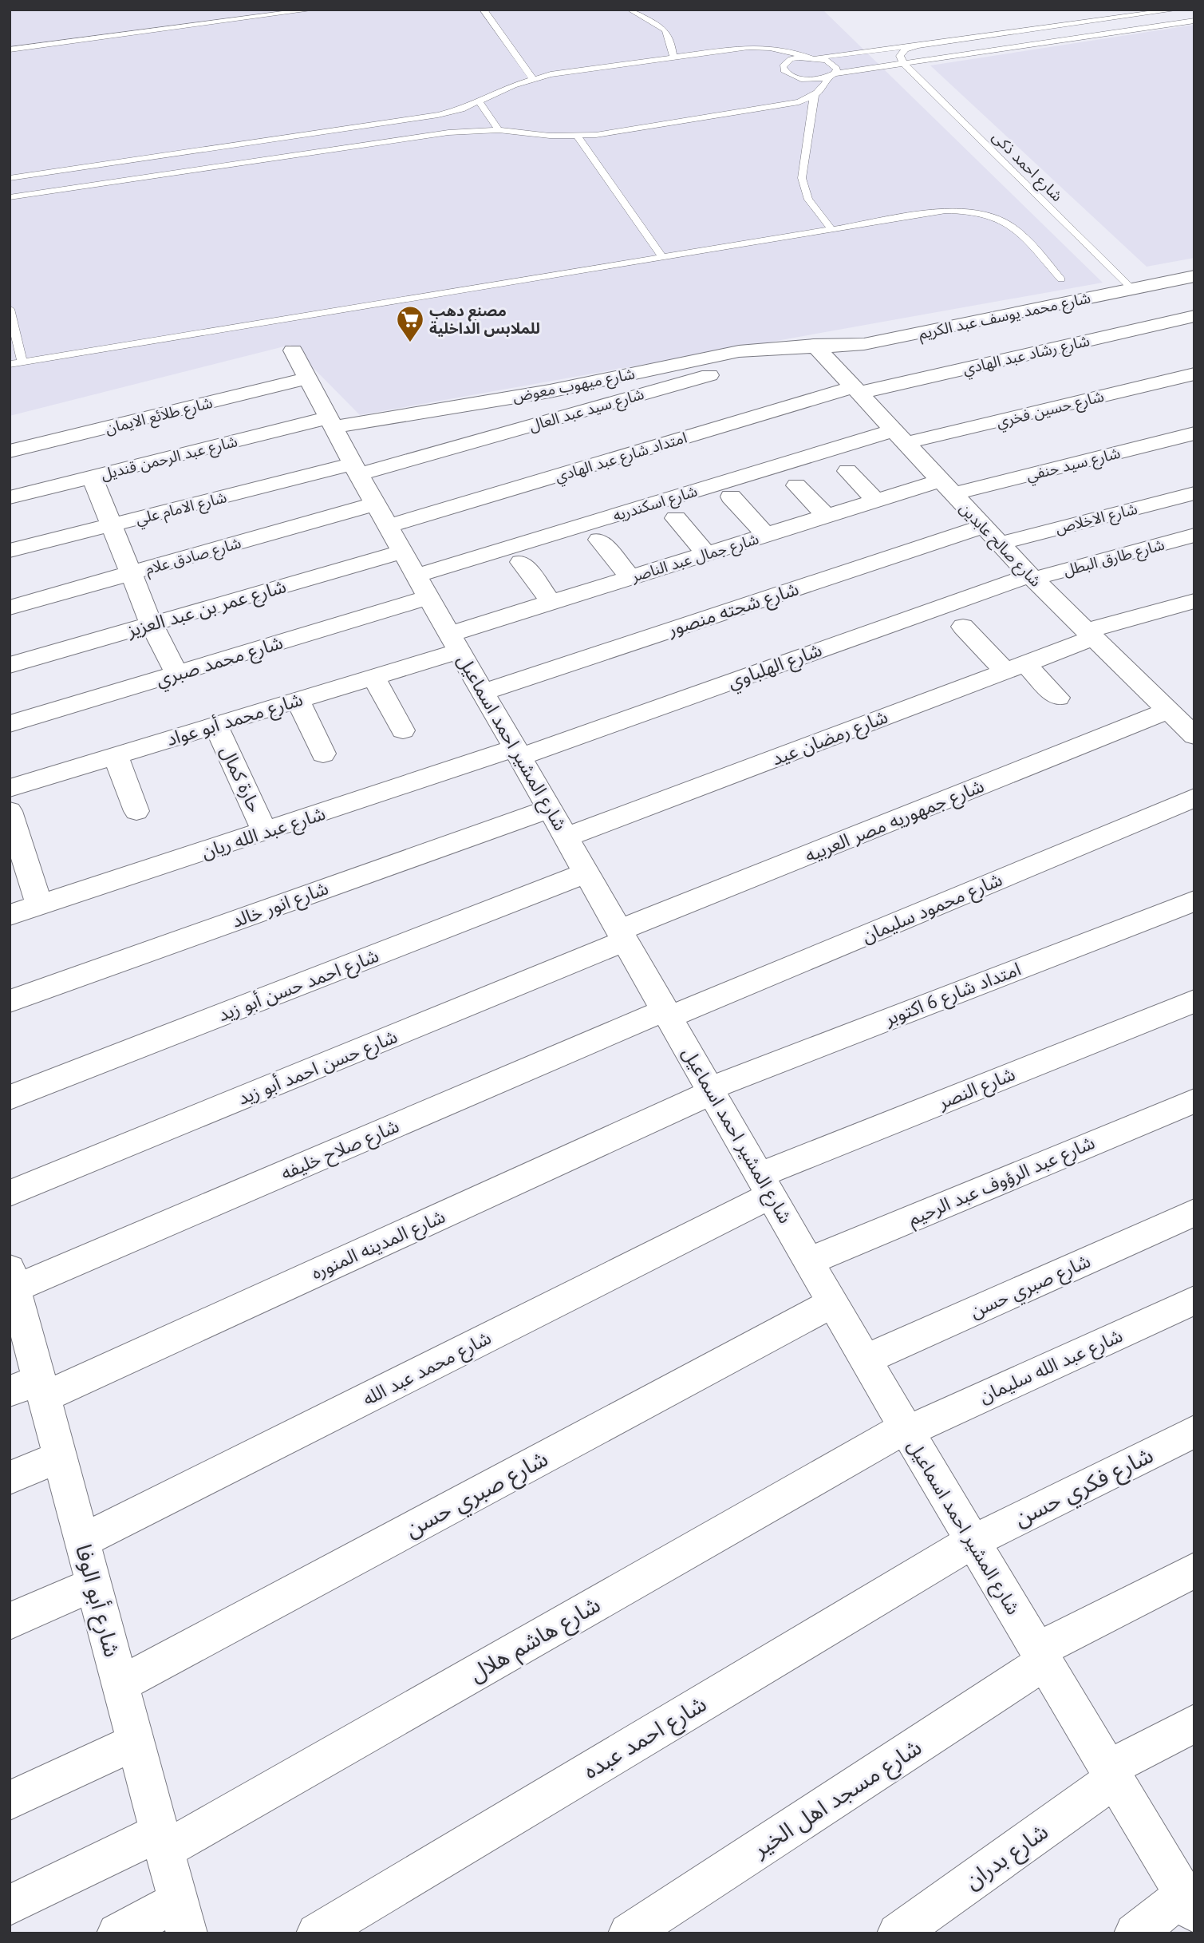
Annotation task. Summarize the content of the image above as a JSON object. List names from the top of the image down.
{
  "streets": {
    "street": [
      "شارع محمد يوسف عبد الكريم",
      "شارع رشاد عبد الهادي",
      "شارع ميهوب معوض",
      "شارع حسين فخري",
      "شارع سيد عبد العال",
      "شارع طلائع الايمان",
      "امتداد شارع عبد الهادي",
      "شارع عبد الرحمن قنديل",
      "شارع سيد حنفي",
      "شارع اسكندريه",
      "شارع الامام علي",
      "شارع الاخلاص",
      "شارع صالح عابدين",
      "شارع صادق علام",
      "شارع جمال عبد الناصر",
      "شارع طارق البطل",
      "شارع عمر بن عبد العزيز",
      "شارع شحته منصور",
      "شارع محمد صبري",
      "شارع الهلباوي",
      "شارع محمد أبو عواد",
      "شارع رمضان عيد",
      "شارع المشير احمد اسماعيل",
      "حارة كمال",
      "شارع جمهوريه مصر العربيه",
      "شارع عبد الله ريان",
      "شارع انور خالد",
      "شارع محمود سليمان",
      "شارع احمد حسن أبو زيد",
      "امتداد شارع 6 اكتوبر",
      "شارع حسن احمد أبو زيد",
      "شارع النصر",
      "شارع صلاح خليفه",
      "شارع عبد الرؤوف عبد الرحيم",
      "شارع المدينه المنوره",
      "شارع صبري حسن",
      "شارع عبد الله سليمان",
      "شارع محمد عبد الله",
      "شارع فكري حسن",
      "شارع أبو الوفا",
      "شارع هاشم هلال",
      "شارع احمد عبده",
      "شارع مسجد اهل الخير",
      "شارع بدران"
    ],
    "lane": ["شارع احمد ذكى"]
  },
  "crossings": [
    ["شارع احمد ذكى", "شارع محمد يوسف عبد الكريم"],
    ["شارع محمد يوسف عبد الكريم", "شارع ميهوب معوض"],
    ["شارع محمد يوسف عبد الكريم", "شارع سيد عبد العال"],
    ["شارع محمد يوسف عبد الكريم", "شارع صالح عابدين"],
    ["شارع رشاد عبد الهادي", "امتداد شارع عبد الهادي"],
    ["شارع رشاد عبد الهادي", "شارع صالح عابدين"],
    ["شارع ميهوب معوض", "شارع سيد عبد العال"],
    ["شارع ميهوب معوض", "شارع عبد الرحمن قنديل"],
    ["شارع ميهوب معوض", "شارع صالح عابدين"],
    ["شارع ميهوب معوض", "شارع المشير احمد اسماعيل"],
    ["شارع حسين فخري", "شارع اسكندريه"],
    ["شارع حسين فخري", "شارع صالح عابدين"],
    ["شارع سيد عبد العال", "شارع الامام علي"],
    ["شارع سيد عبد العال", "شارع صالح عابدين"],
    ["شارع سيد عبد العال", "شارع المشير احمد اسماعيل"],
    ["شارع طلائع الايمان", "شارع المشير احمد اسماعيل"],
    ["امتداد شارع عبد الهادي", "شارع صالح عابدين"],
    ["امتداد شارع عبد الهادي", "شارع صادق علام"],
    ["امتداد شارع عبد الهادي", "شارع المشير احمد اسماعيل"],
    ["شارع عبد الرحمن قنديل", "شارع المشير احمد اسماعيل"],
    ["شارع سيد حنفي", "شارع صالح عابدين"],
    ["شارع سيد حنفي", "شارع جمال عبد الناصر"],
    ["شارع اسكندريه", "شارع صالح عابدين"],
    ["شارع اسكندريه", "شارع عمر بن عبد العزيز"],
    ["شارع اسكندريه", "شارع محمد صبري"],
    ["شارع اسكندريه", "شارع المشير احمد اسماعيل"],
    ["شارع الامام علي", "شارع المشير احمد اسماعيل"],
    ["شارع الاخلاص", "شارع صالح عابدين"],
    ["شارع الاخلاص", "شارع شحته منصور"],
    ["شارع صالح عابدين", "شارع جمال عبد الناصر"],
    ["شارع صالح عابدين", "شارع طارق البطل"],
    ["شارع صالح عابدين", "شارع شحته منصور"],
    ["شارع صالح عابدين", "شارع الهلباوي"],
    ["شارع صالح عابدين", "شارع رمضان عيد"],
    ["شارع صالح عابدين", "شارع جمهوريه مصر العربيه"],
    ["شارع صادق علام", "شارع المشير احمد اسماعيل"],
    ["شارع جمال عبد الناصر", "شارع محمد أبو عواد"],
    ["شارع جمال عبد الناصر", "شارع المشير احمد اسماعيل"],
    ["شارع طارق البطل", "شارع الهلباوي"],
    ["شارع عمر بن عبد العزيز", "شارع محمد صبري"],
    ["شارع عمر بن عبد العزيز", "شارع المشير احمد اسماعيل"],
    ["شارع شحته منصور", "شارع المشير احمد اسماعيل"],
    ["شارع محمد صبري", "شارع المشير احمد اسماعيل"],
    ["شارع الهلباوي", "شارع المشير احمد اسماعيل"],
    ["شارع الهلباوي", "شارع عبد الله ريان"],
    ["شارع محمد أبو عواد", "شارع المشير احمد اسماعيل"],
    ["شارع محمد أبو عواد", "حارة كمال"],
    ["شارع رمضان عيد", "شارع المشير احمد اسماعيل"],
    ["شارع المشير احمد اسماعيل", "شارع جمهوريه مصر العربيه"],
    ["شارع المشير احمد اسماعيل", "شارع عبد الله ريان"],
    ["شارع المشير احمد اسماعيل", "شارع انور خالد"],
    ["شارع المشير احمد اسماعيل", "شارع محمود سليمان"],
    ["شارع المشير احمد اسماعيل", "شارع احمد حسن أبو زيد"],
    ["شارع المشير احمد اسماعيل", "امتداد شارع 6 اكتوبر"],
    ["شارع المشير احمد اسماعيل", "شارع حسن احمد أبو زيد"],
    ["شارع المشير احمد اسماعيل", "شارع النصر"],
    ["شارع المشير احمد اسماعيل", "شارع صلاح خليفه"],
    ["شارع المشير احمد اسماعيل", "شارع عبد الرؤوف عبد الرحيم"],
    ["شارع المشير احمد اسماعيل", "شارع المدينه المنوره"],
    ["شارع المشير احمد اسماعيل", "شارع صبري حسن"],
    ["شارع المشير احمد اسماعيل", "شارع عبد الله سليمان"],
    ["شارع المشير احمد اسماعيل", "شارع محمد عبد الله"],
    ["شارع المشير احمد اسماعيل", "شارع فكري حسن"],
    ["شارع المشير احمد اسماعيل", "شارع هاشم هلال"],
    ["شارع المشير احمد اسماعيل", "شارع احمد عبده"],
    ["شارع المشير احمد اسماعيل", "شارع مسجد اهل الخير"],
    ["شارع المشير احمد اسماعيل", "شارع بدران"],
    ["حارة كمال", "شارع عبد الله ريان"],
    ["شارع جمهوريه مصر العربيه", "شارع حسن احمد أبو زيد"],
    ["شارع محمود سليمان", "شارع صلاح خليفه"],
    ["امتداد شارع 6 اكتوبر", "شارع المدينه المنوره"],
    ["شارع النصر", "شارع محمد عبد الله"],
    ["شارع صلاح خليفه", "شارع أبو الوفا"],
    ["شارع المدينه المنوره", "شارع أبو الوفا"],
    ["شارع صبري حسن", "شارع أبو الوفا"],
    ["شارع عبد الله سليمان", "شارع هاشم هلال"],
    ["شارع محمد عبد الله", "شارع أبو الوفا"],
    ["شارع فكري حسن", "شارع احمد عبده"],
    ["شارع أبو الوفا", "شارع هاشم هلال"]
  ],
  "places": {
    "supermarket": ["مصنع دهب للملابس الداخلية"]
  }
}
